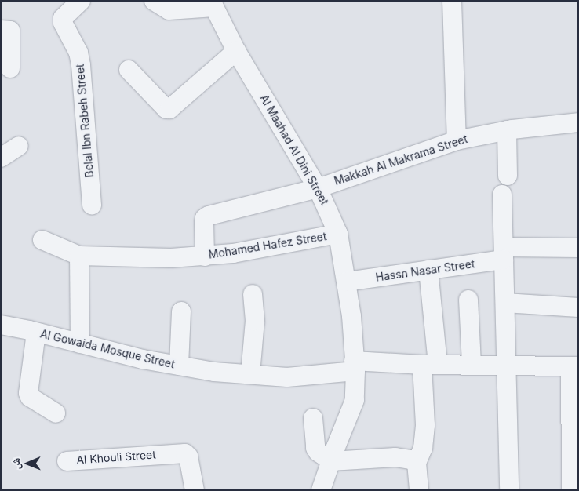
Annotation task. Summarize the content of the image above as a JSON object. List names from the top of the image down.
{
  "streets": {
    "street": [
      "Belal Ibn Rabeh Street",
      "Al Maahad Al Dini Street",
      "Makkah Al Makrama Street",
      "Mohamed Hafez Street",
      "Hassn Nasar Street",
      "Al Gowaida Mosque Street",
      "Al Khouli Street"
    ]
  },
  "crossings": [
    ["Al Maahad Al Dini Street", "Makkah Al Makrama Street"],
    ["Al Maahad Al Dini Street", "Mohamed Hafez Street"],
    ["Al Maahad Al Dini Street", "Hassn Nasar Street"],
    ["Al Maahad Al Dini Street", "Al Gowaida Mosque Street"],
    ["Makkah Al Makrama Street", "Mohamed Hafez Street"]
  ],
  "north": "left"
}
